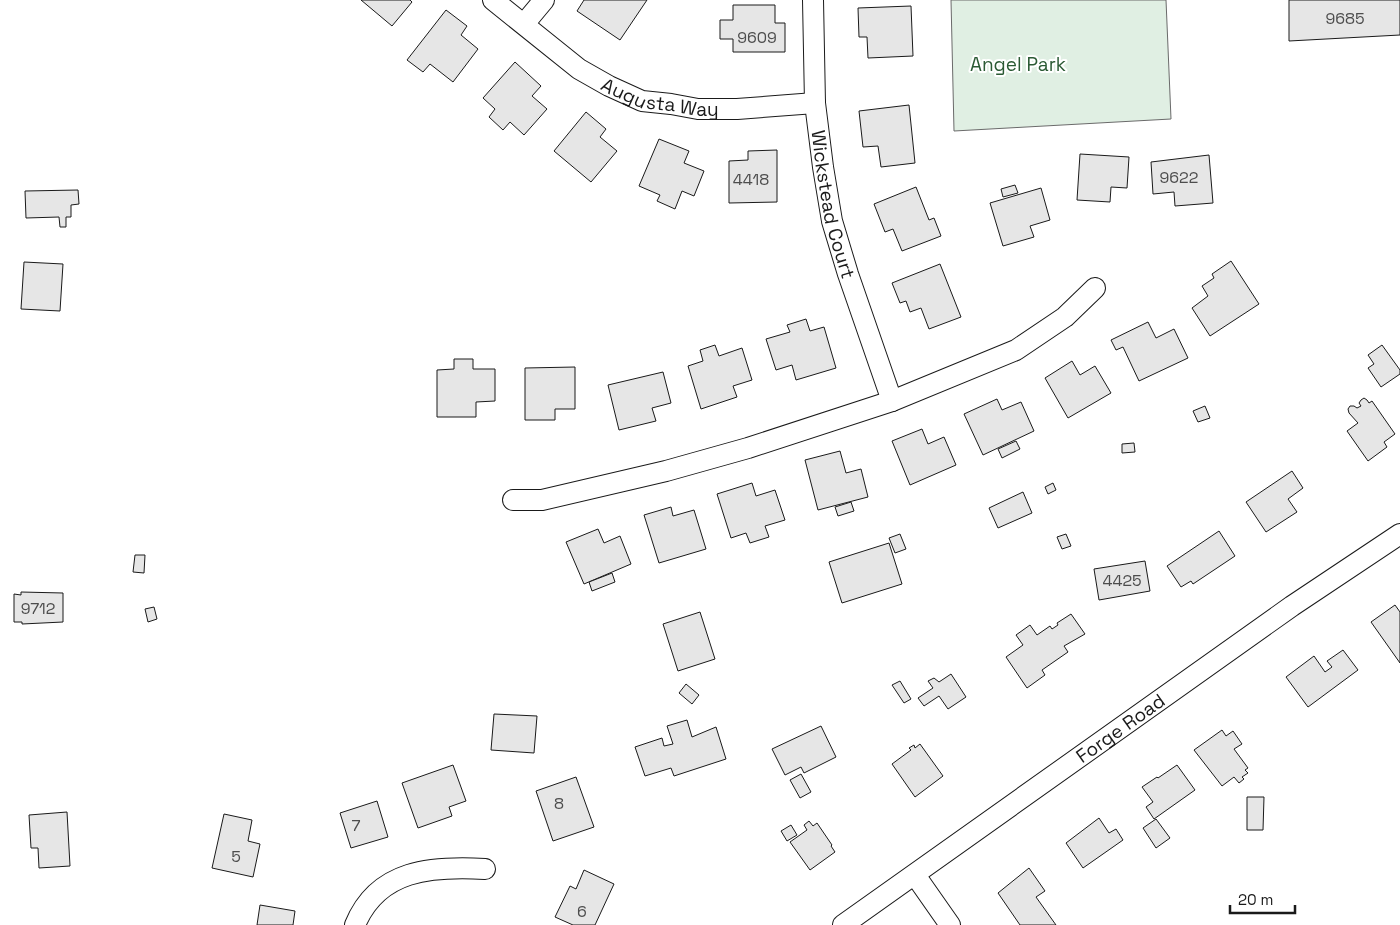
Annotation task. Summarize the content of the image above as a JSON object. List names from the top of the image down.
{
  "streets": {
    "street": ["Augusta Way", "Wickstead Court", "Forge Road"]
  },
  "crossings": [
    ["Augusta Way", "Wickstead Court"]
  ],
  "parks": ["Angel Park"],
  "house_numbers": [
    "9685",
    "9609",
    "9622",
    "4418",
    "4425",
    "9712",
    "8",
    "7",
    "5",
    "6"
  ],
  "scale_bar": "20 m"
}
